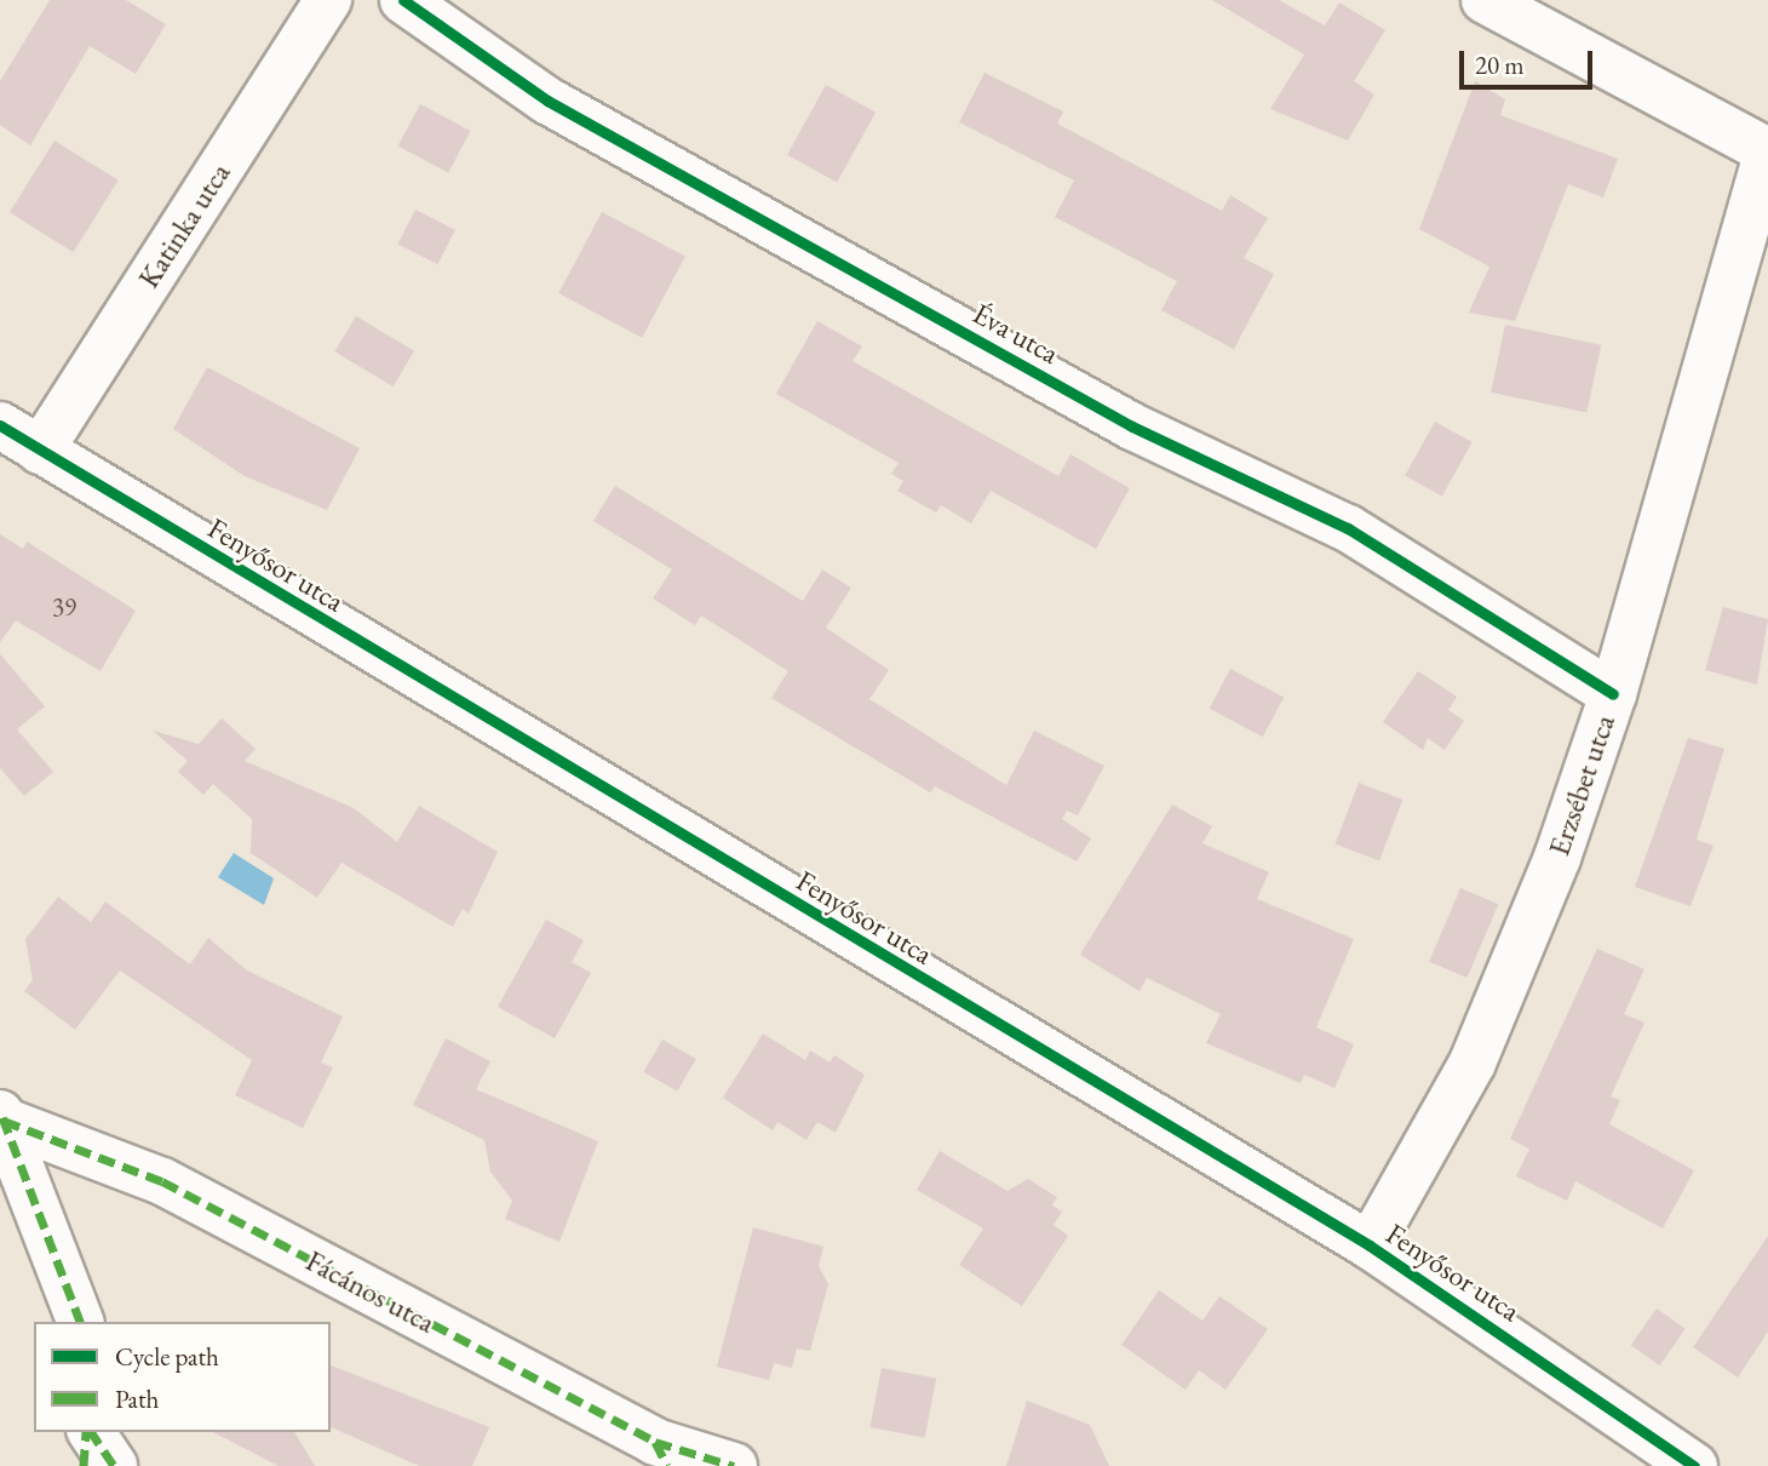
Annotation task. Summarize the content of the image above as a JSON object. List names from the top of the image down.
{
  "streets": {
    "street": [
      "Katinka utca",
      "Éva utca",
      "Fenyősor utca",
      "Erzsébet utca",
      "Fácános utca"
    ]
  },
  "crossings": [
    ["Katinka utca", "Fenyősor utca"],
    ["Éva utca", "Erzsébet utca"],
    ["Fenyősor utca", "Erzsébet utca"]
  ],
  "house_numbers": ["39"],
  "legend": ["Cycle path", "Path"],
  "scale_bar": "20 m"
}
